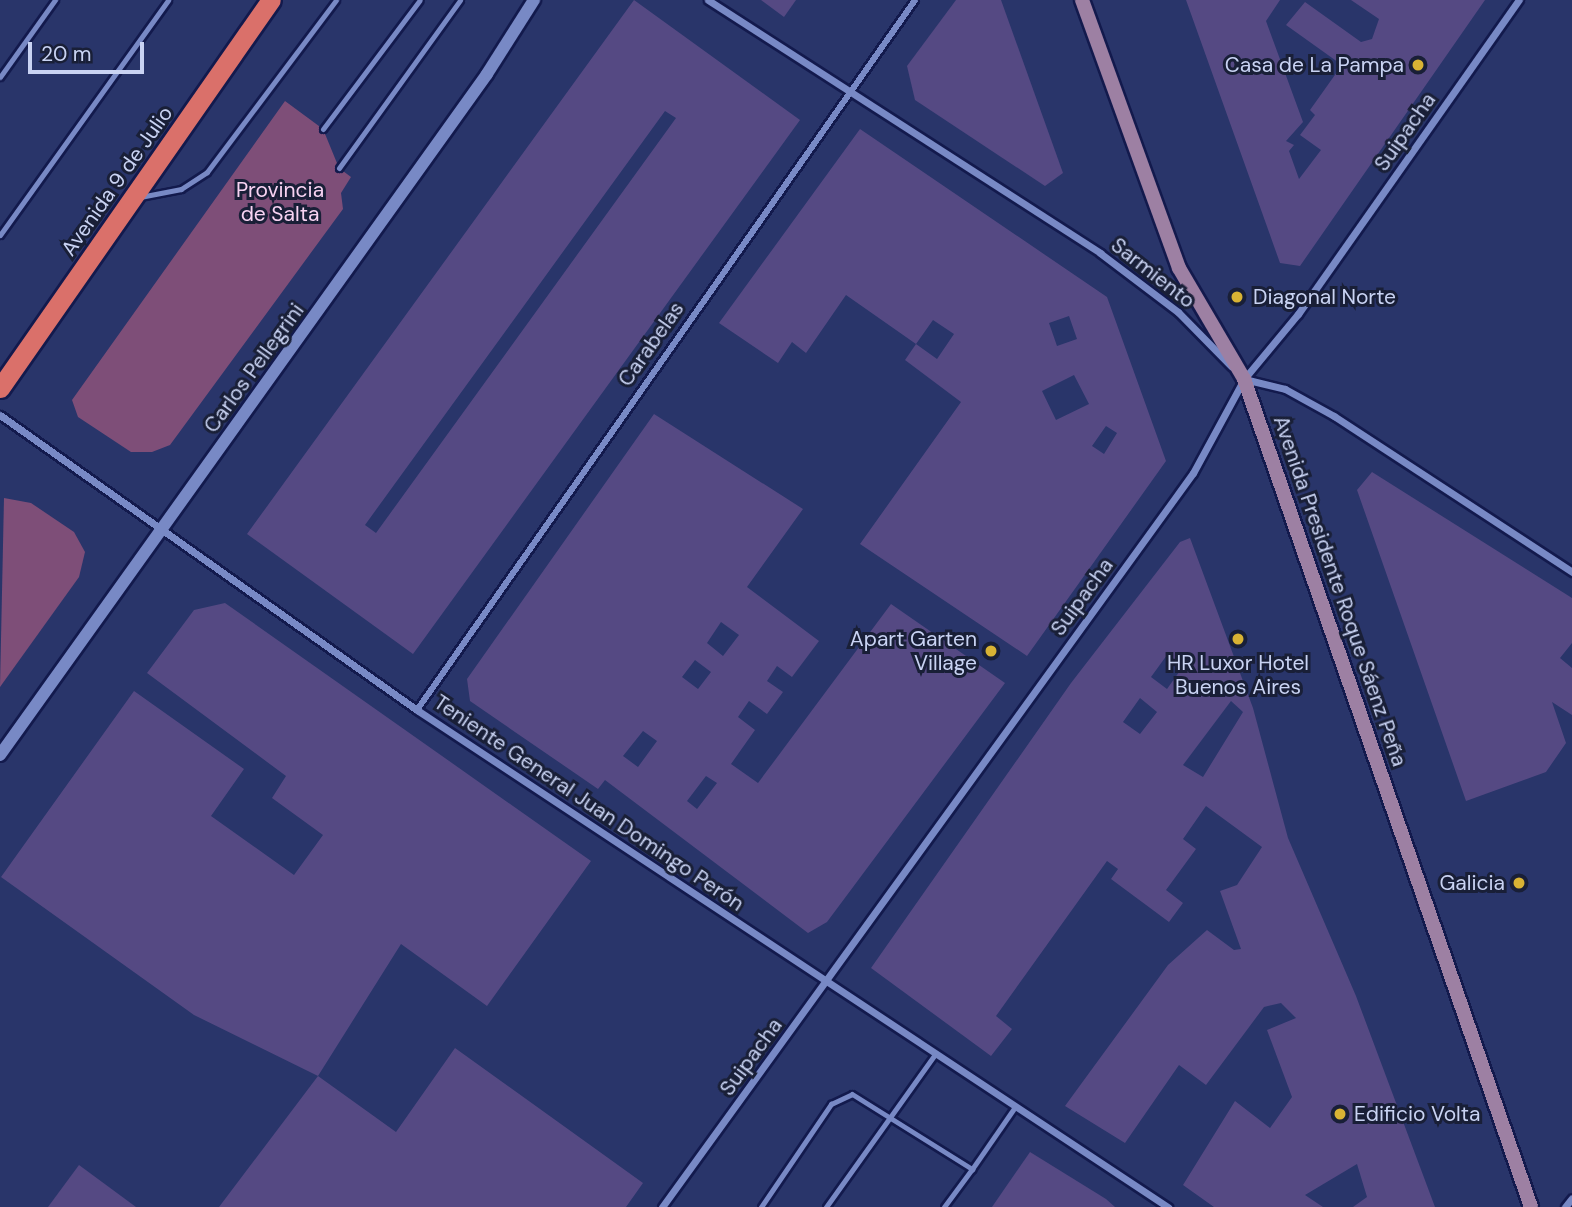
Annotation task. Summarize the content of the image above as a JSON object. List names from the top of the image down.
{
  "streets": {
    "highway": ["Avenida 9 de Julio"],
    "main road": ["Avenida Presidente Roque Sáenz Peña"],
    "street": [
      "Suipacha",
      "Sarmiento",
      "Carabelas",
      "Carlos Pellegrini",
      "Teniente General Juan Domingo Perón"
    ]
  },
  "crossings": [
    ["Suipacha", "Sarmiento"],
    ["Suipacha", "Avenida Presidente Roque Sáenz Peña"],
    ["Suipacha", "Teniente General Juan Domingo Perón"],
    ["Sarmiento", "Carabelas"],
    ["Sarmiento", "Avenida Presidente Roque Sáenz Peña"],
    ["Carabelas", "Teniente General Juan Domingo Perón"],
    ["Carlos Pellegrini", "Teniente General Juan Domingo Perón"]
  ],
  "parks": ["Provincia de Salta"],
  "places": [
    "Casa de La Pampa",
    "Diagonal Norte",
    "HR Luxor Hotel Buenos Aires",
    "Apart Garten Village",
    "Galicia",
    "Edificio Volta"
  ],
  "scale_bar": "20 m"
}
